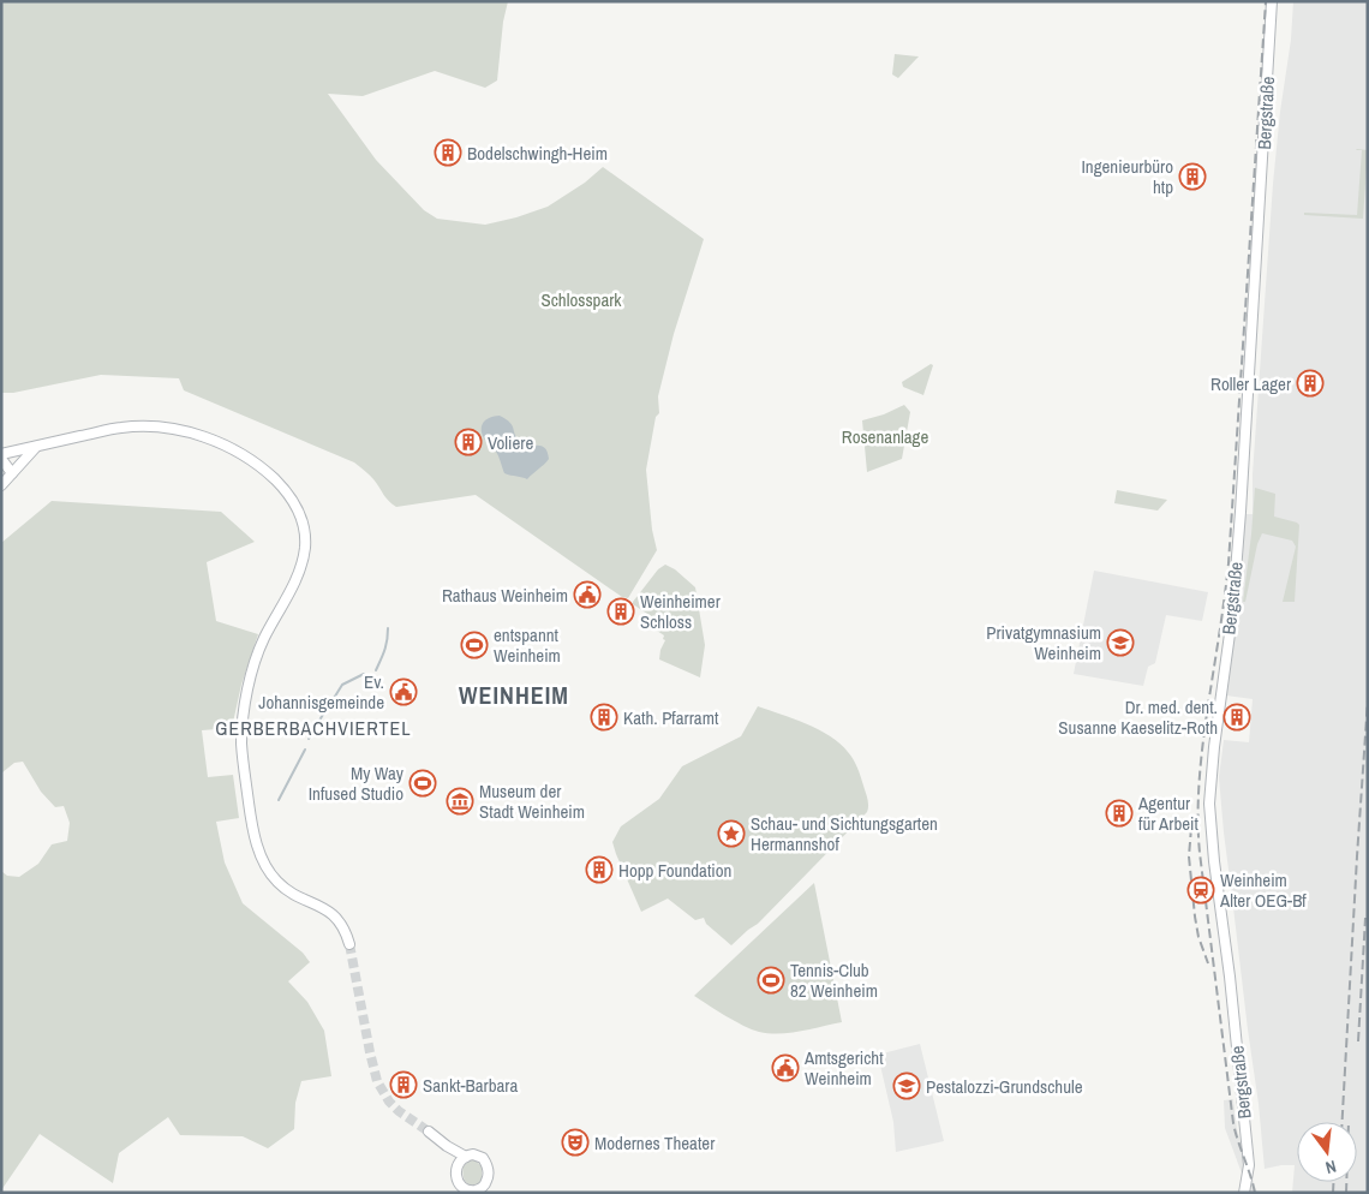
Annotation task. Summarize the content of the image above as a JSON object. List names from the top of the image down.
{
  "streets": {
    "main road": ["Bergstraße"]
  },
  "districts": ["WEINHEIM", "GERBERBACHVIERTEL"],
  "parks": ["Schlosspark", "Rosenanlage"],
  "places": {
    "building": [
      "Bodelschwingh-Heim",
      "Ingenieurbüro htp",
      "Roller Lager",
      "Voliere",
      "Weinheimer Schloss",
      "Kath. Pfarramt",
      "Dr. med. dent. Susanne Kaeselitz-Roth",
      "Agentur für Arbeit",
      "Hopp Foundation",
      "Sankt-Barbara"
    ],
    "public building": ["Rathaus Weinheim", "Ev. Johannisgemeinde", "Amtsgericht Weinheim"],
    "school or university": ["Privatgymnasium Weinheim", "Pestalozzi-Grundschule"],
    "sports": ["entspannt Weinheim", "My Way Infused Studio", "Tennis-Club 82 Weinheim"],
    "museum": ["Museum der Stadt Weinheim"],
    "place": ["Schau- und Sichtungsgarten Hermannshof"],
    "station": ["Weinheim Alter OEG-Bf"],
    "theatre": ["Modernes Theater"]
  },
  "north": "bottom"
}
